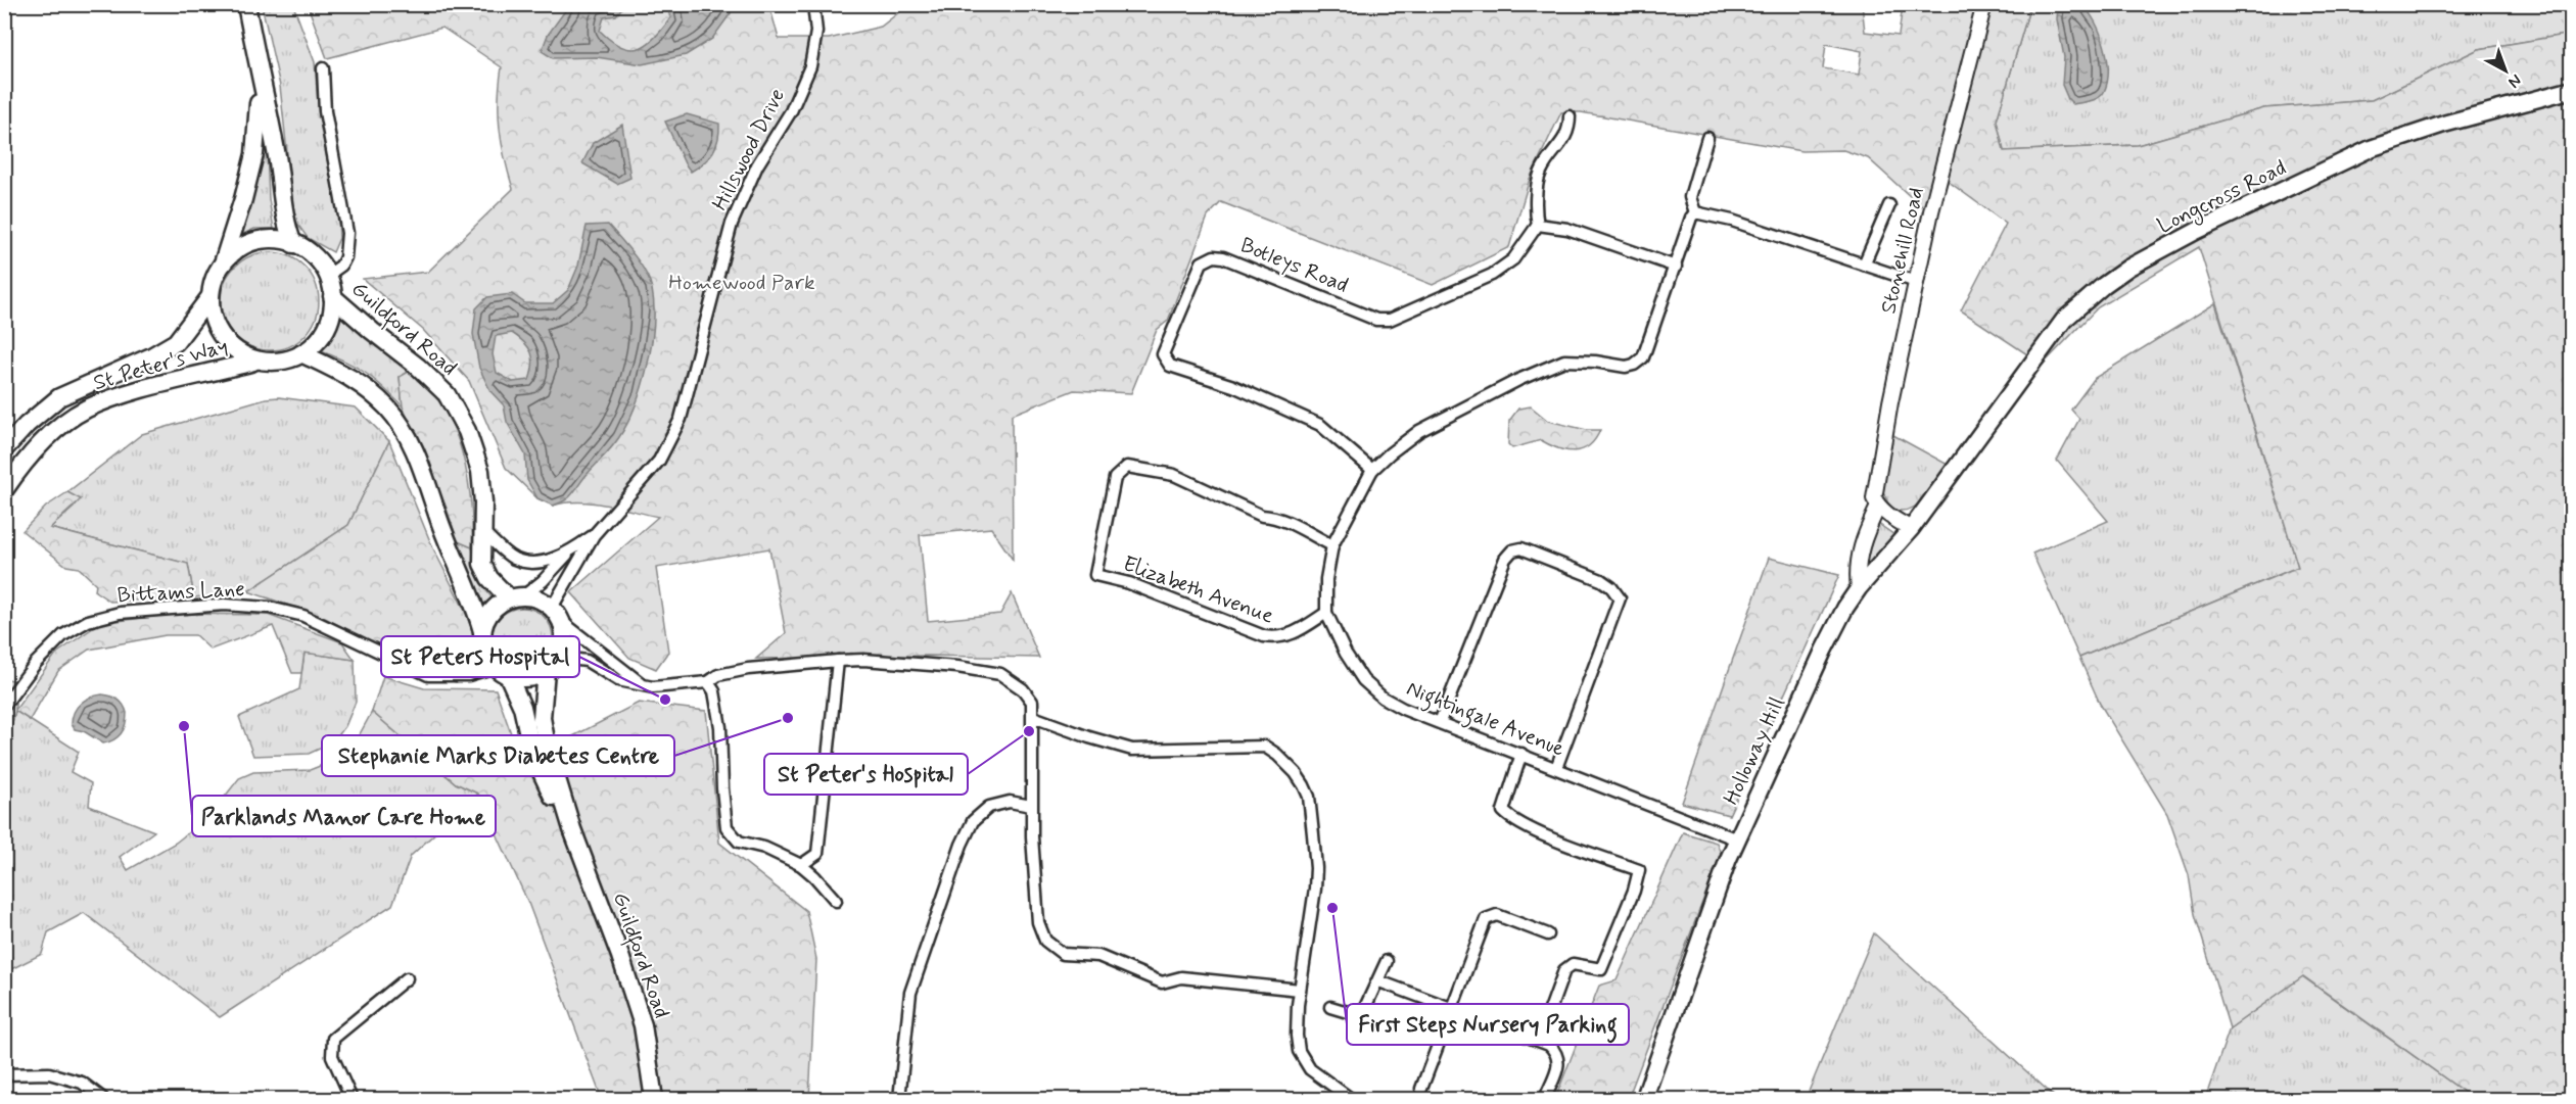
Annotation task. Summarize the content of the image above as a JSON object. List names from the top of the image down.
{
  "streets": {
    "main road": [
      "Longcross Road",
      "Guildford Road",
      "St Peter's Way",
      "Holloway Hill"
    ],
    "street": [
      "Hillswood Drive",
      "Stonehill Road",
      "Botleys Road",
      "Elizabeth Avenue",
      "Bittams Lane",
      "Nightingale Avenue"
    ]
  },
  "crossings": [
    ["Hillswood Drive", "Guildford Road"],
    ["Hillswood Drive", "Bittams Lane"],
    ["Longcross Road", "Holloway Hill"],
    ["Stonehill Road", "Holloway Hill"],
    ["Botleys Road", "Nightingale Avenue"],
    ["Guildford Road", "St Peter's Way"],
    ["Guildford Road", "Bittams Lane"],
    ["Elizabeth Avenue", "Nightingale Avenue"],
    ["Nightingale Avenue", "Holloway Hill"]
  ],
  "parks": ["Homewood Park"],
  "places": [
    "St Peters Hospital",
    "Stephanie Marks Diabetes Centre",
    "Parklands Manor Care Home",
    "St Peter's Hospital",
    "First Steps Nursery Parking"
  ],
  "north": "bottom right"
}
